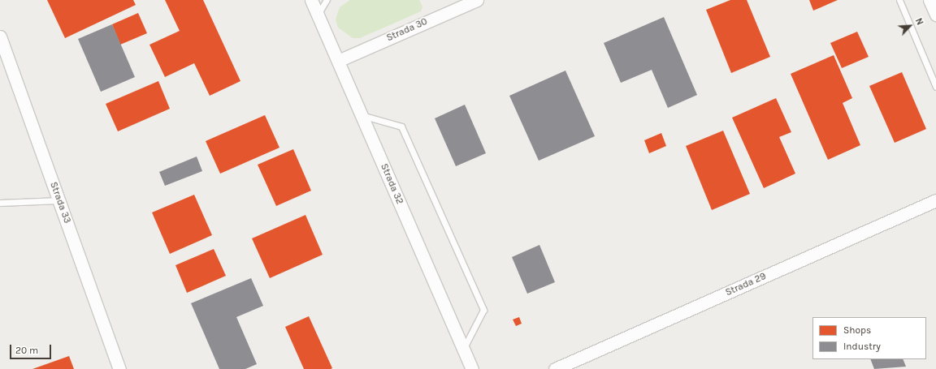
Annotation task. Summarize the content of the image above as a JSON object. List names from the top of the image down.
{
  "streets": {
    "street": [
      "Strada 30",
      "Strada 32",
      "Strada 33",
      "Strada 29"
    ]
  },
  "crossings": [
    ["Strada 30", "Strada 32"]
  ],
  "legend": ["Shops", "Industry"],
  "scale_bar": "20 m",
  "north": "top right"
}
